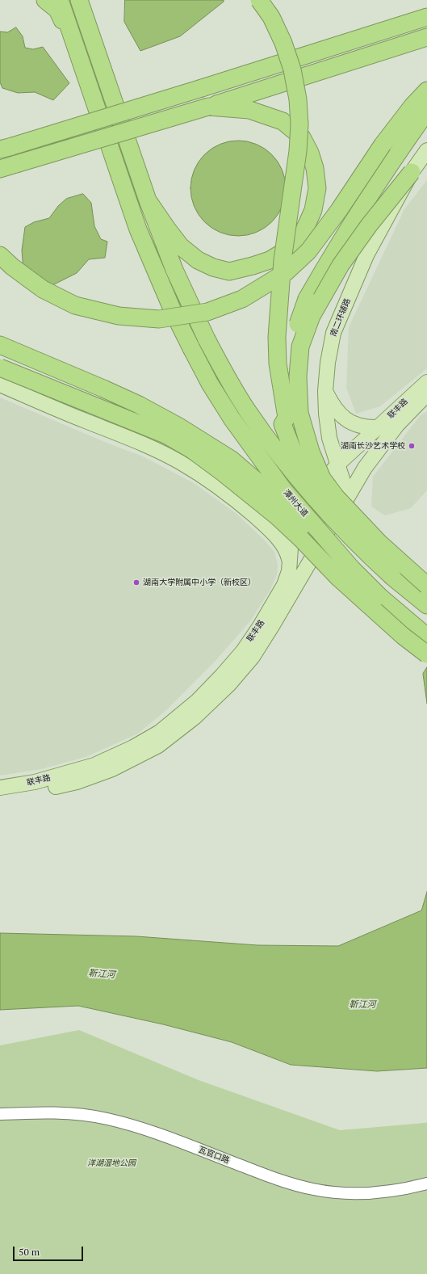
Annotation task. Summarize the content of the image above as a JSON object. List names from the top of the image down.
{
  "streets": {
    "highway": ["潭州大道"],
    "main road": ["南二环辅路", "联丰路"],
    "street": ["瓦官口路"]
  },
  "crossings": [
    ["南二环辅路", "联丰路"]
  ],
  "water": ["靳江河"],
  "parks": ["洋湖湿地公园"],
  "places": ["湖南长沙艺术学校", "湖南大学附属中小学（新校区）"],
  "scale_bar": "50 m"
}
